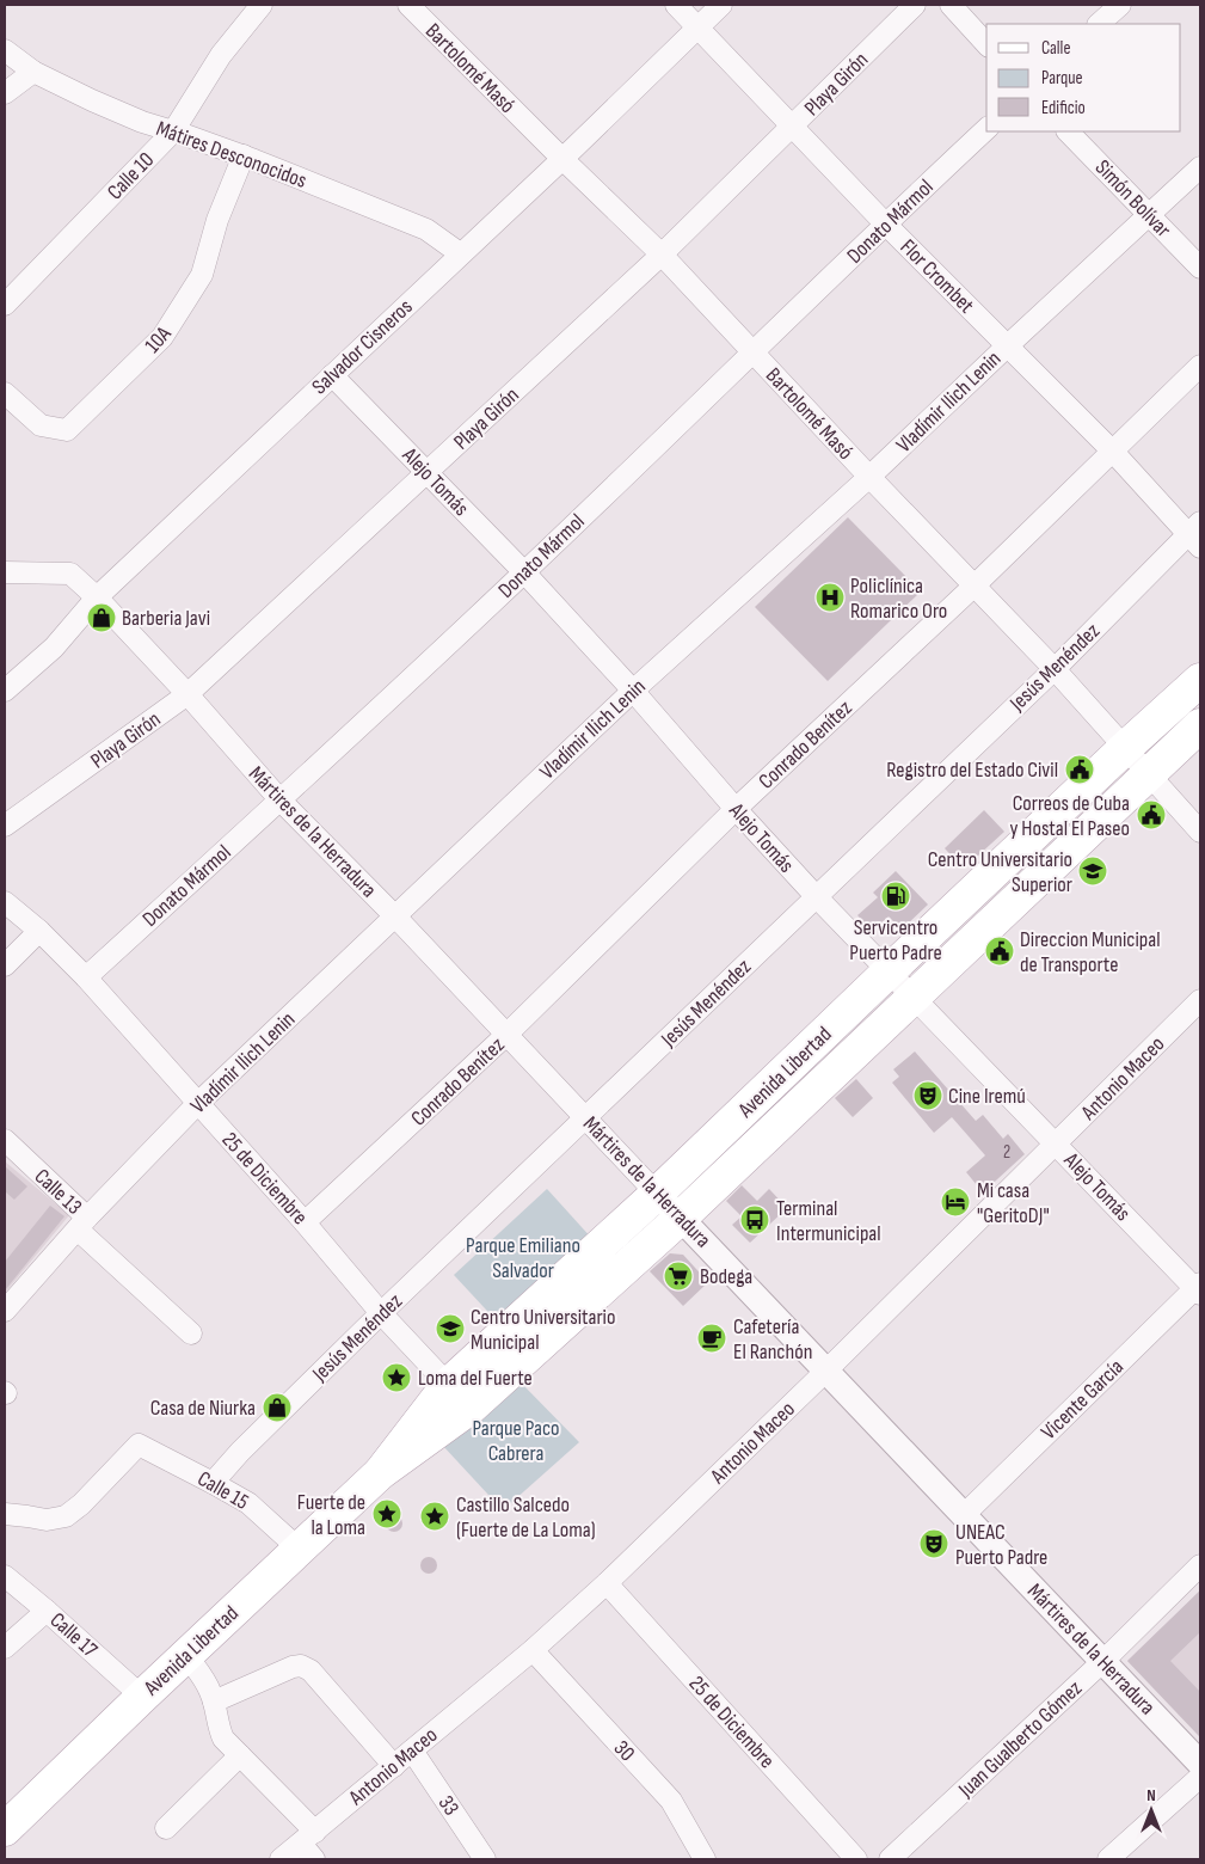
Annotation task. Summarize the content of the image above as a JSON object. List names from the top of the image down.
{
  "streets": {
    "main road": ["Avenida Libertad"],
    "street": [
      "Bartolomé Masó",
      "Playa Girón",
      "Mátires Desconocidos",
      "Calle 10",
      "Simón Bolívar",
      "Donato Mármol",
      "Flor Crombet",
      "10A",
      "Salvador Cisneros",
      "Vladímir Ilich Lenin",
      "Alejo Tomás",
      "Jesús Menéndez",
      "Conrado Benítez",
      "Mártires de la Herradura",
      "Antonio Maceo",
      "25 de Diciembre",
      "Calle 13",
      "Vicente García",
      "Calle 15",
      "Calle 17",
      "Juan Gualberto Gómez",
      "30",
      "33"
    ]
  },
  "crossings": [
    ["Bartolomé Masó", "Playa Girón"],
    ["Bartolomé Masó", "Donato Mármol"],
    ["Bartolomé Masó", "Salvador Cisneros"],
    ["Bartolomé Masó", "Vladímir Ilich Lenin"],
    ["Bartolomé Masó", "Jesús Menéndez"],
    ["Bartolomé Masó", "Conrado Benítez"],
    ["Bartolomé Masó", "Avenida Libertad"],
    ["Playa Girón", "Flor Crombet"],
    ["Playa Girón", "Alejo Tomás"],
    ["Playa Girón", "Mártires de la Herradura"],
    ["Mátires Desconocidos", "Calle 10"],
    ["Mátires Desconocidos", "10A"],
    ["Mátires Desconocidos", "Salvador Cisneros"],
    ["Simón Bolívar", "Vladímir Ilich Lenin"],
    ["Donato Mármol", "Flor Crombet"],
    ["Donato Mármol", "Alejo Tomás"],
    ["Donato Mármol", "Mártires de la Herradura"],
    ["Donato Mármol", "25 de Diciembre"],
    ["Flor Crombet", "Salvador Cisneros"],
    ["Flor Crombet", "Vladímir Ilich Lenin"],
    ["Flor Crombet", "Jesús Menéndez"],
    ["Flor Crombet", "Conrado Benítez"],
    ["Salvador Cisneros", "Alejo Tomás"],
    ["Salvador Cisneros", "Mártires de la Herradura"],
    ["Vladímir Ilich Lenin", "Alejo Tomás"],
    ["Vladímir Ilich Lenin", "Mártires de la Herradura"],
    ["Vladímir Ilich Lenin", "25 de Diciembre"],
    ["Vladímir Ilich Lenin", "Calle 13"],
    ["Alejo Tomás", "Jesús Menéndez"],
    ["Alejo Tomás", "Conrado Benítez"],
    ["Alejo Tomás", "Avenida Libertad"],
    ["Alejo Tomás", "Antonio Maceo"],
    ["Alejo Tomás", "Vicente García"],
    ["Jesús Menéndez", "Mártires de la Herradura"],
    ["Jesús Menéndez", "25 de Diciembre"],
    ["Jesús Menéndez", "Calle 15"],
    ["Conrado Benítez", "Mártires de la Herradura"],
    ["Conrado Benítez", "25 de Diciembre"],
    ["Mártires de la Herradura", "Avenida Libertad"],
    ["Mártires de la Herradura", "Antonio Maceo"],
    ["Mártires de la Herradura", "Vicente García"],
    ["Mártires de la Herradura", "Juan Gualberto Gómez"],
    ["Avenida Libertad", "25 de Diciembre"],
    ["Avenida Libertad", "Calle 15"],
    ["Avenida Libertad", "Calle 17"],
    ["Antonio Maceo", "25 de Diciembre"],
    ["Antonio Maceo", "30"],
    ["Antonio Maceo", "33"]
  ],
  "parks": ["Parque Emiliano Salvador", "Parque Paco Cabrera"],
  "places": {
    "hospital": ["Policlínica Romarico Oro"],
    "shop": ["Barberia Javi", "Casa de Niurka"],
    "public building": ["Registro del Estado Civil", "Correos de Cuba y Hostal El Paseo", "Direccion Municipal de Transporte"],
    "school or university": ["Centro Universitario Superior", "Centro Universitario Municipal"],
    "fuel station": ["Servicentro Puerto Padre"],
    "theatre": ["Cine Iremú", "UNEAC Puerto Padre"],
    "hotel": ["Mi casa \"GeritoDJ\""],
    "bus stop": ["Terminal Intermunicipal"],
    "supermarket": ["Bodega"],
    "cafe": ["Cafetería El Ranchón"],
    "place": ["Loma del Fuerte", "Fuerte de la Loma", "Castillo Salcedo (Fuerte de La Loma)"]
  },
  "house_numbers": ["2"],
  "legend": ["Calle", "Parque", "Edificio"],
  "north": "top"
}
